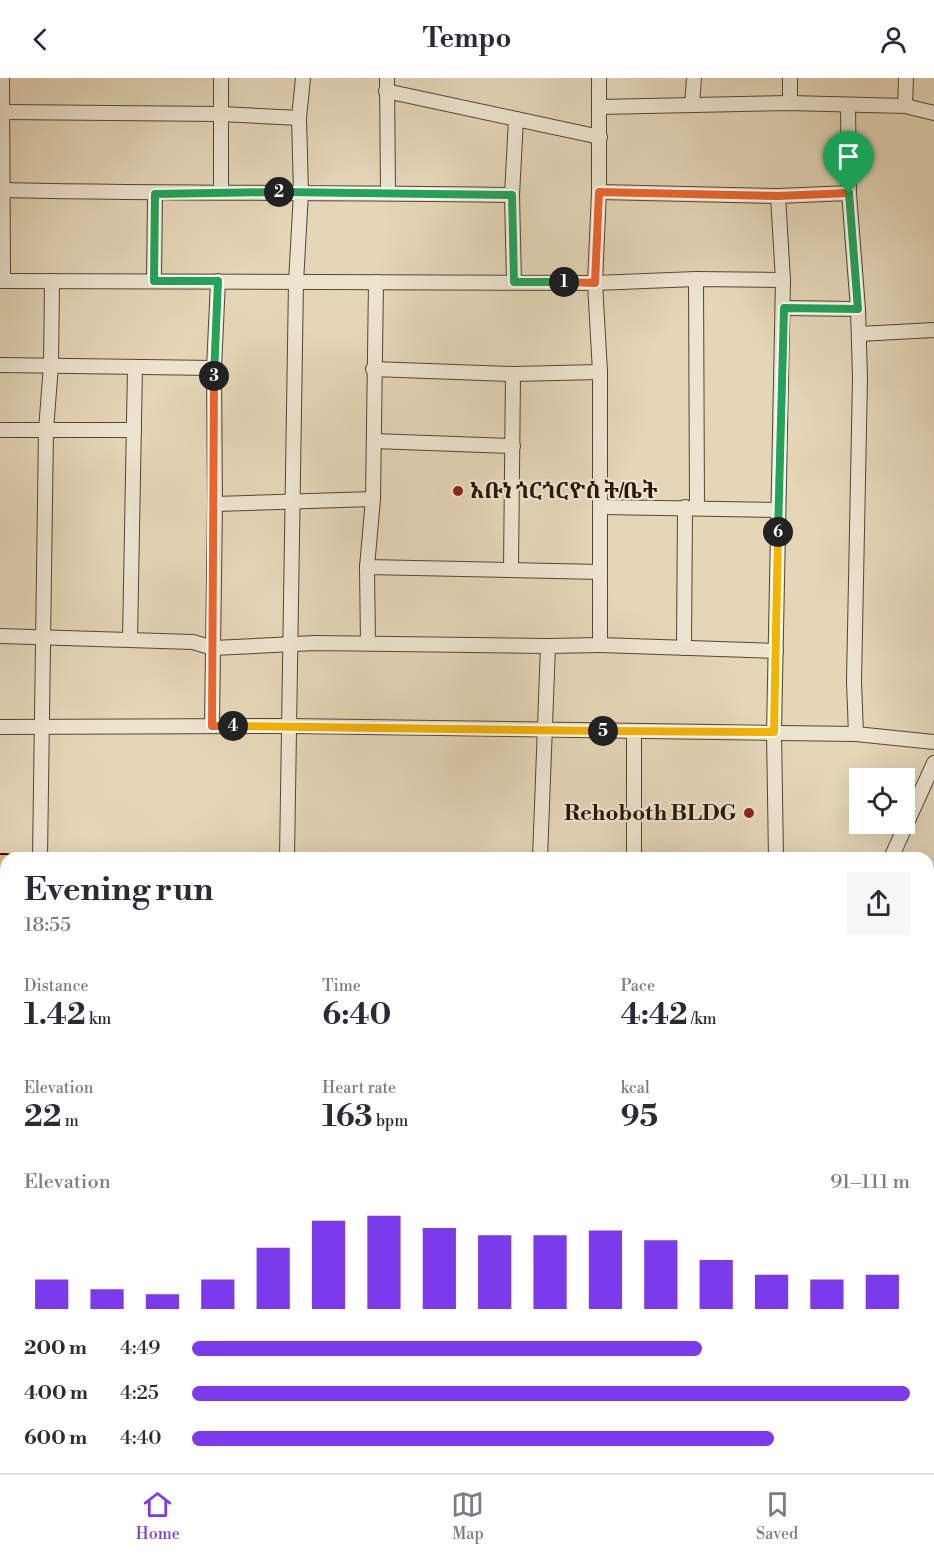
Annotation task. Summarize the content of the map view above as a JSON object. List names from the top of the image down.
{
  "places": ["አቡነ ጎርጎርዮስ ት/ቤት", "Rehoboth BLDG"],
  "page": {
    "header": "Tempo",
    "pins": [
      "2",
      "1",
      "3",
      "6",
      "4",
      "5"
    ],
    "heading": ["Evening run", "18:55"],
    "stats": [
      ["Distance", "1.42 km"],
      ["Time", "6:40"],
      ["Pace", "4:42 /km"],
      ["Elevation", "22 m"],
      ["Heart rate", "163 bpm"],
      ["kcal", "95"]
    ],
    "chart": ["Elevation", "91–111 m"],
    "list": [
      {
        "name": "200 m",
        "note": "4:49"
      },
      {
        "name": "400 m",
        "note": "4:25"
      },
      {
        "name": "600 m",
        "note": "4:40"
      }
    ],
    "tabs": ["Home", "Map", "Saved"]
  }
}
